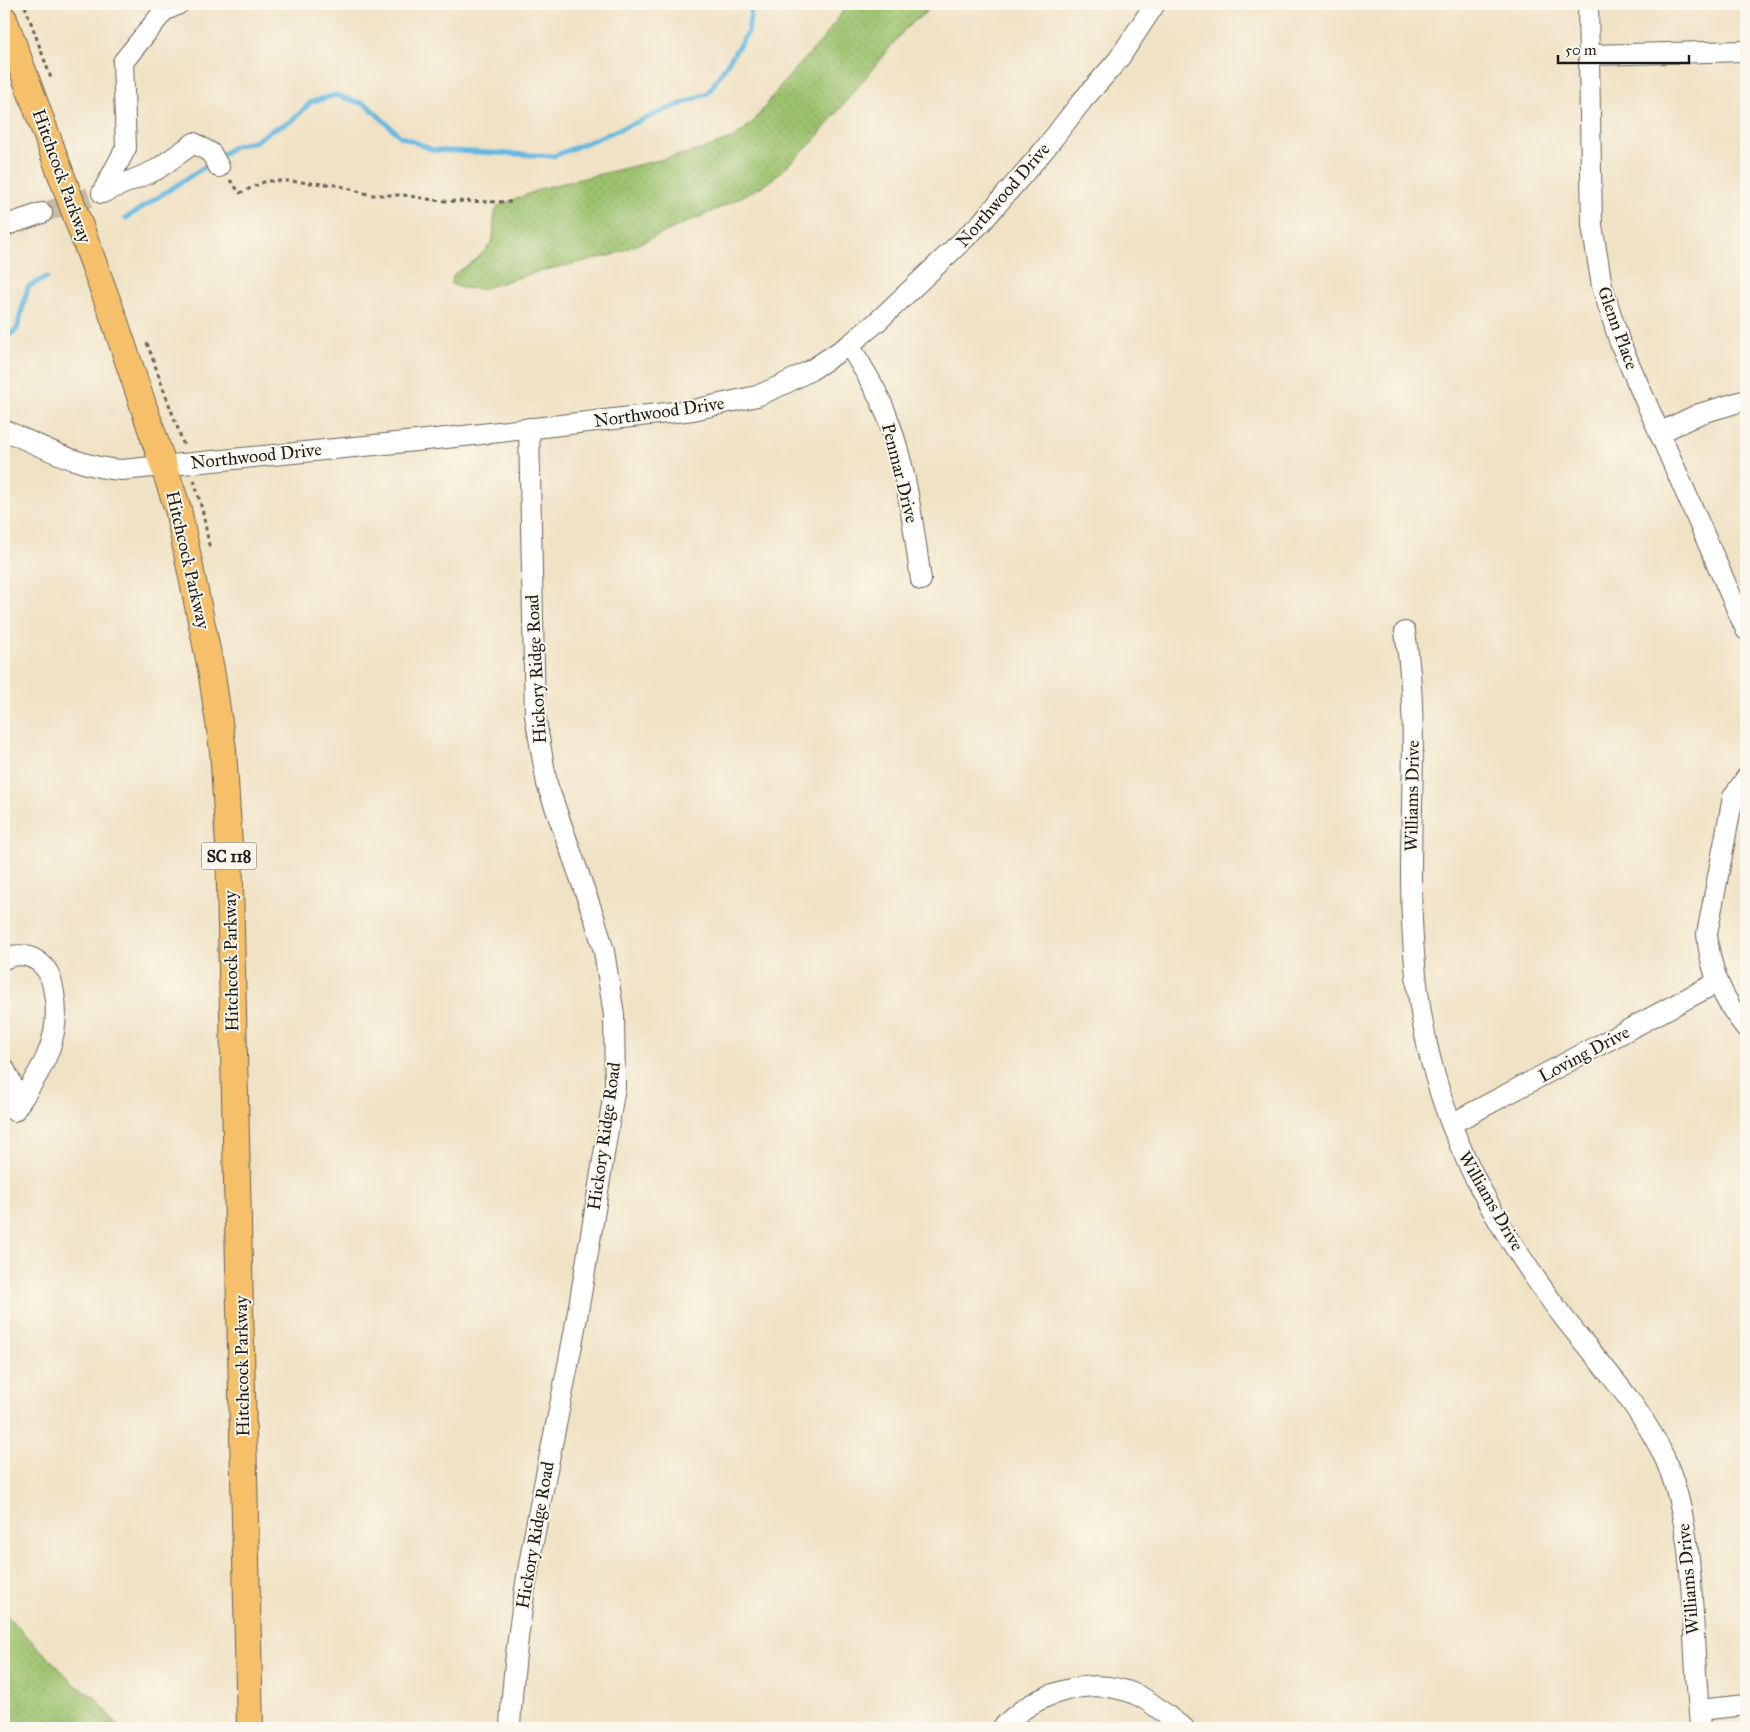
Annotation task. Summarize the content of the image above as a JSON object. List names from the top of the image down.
{
  "streets": {
    "main road": ["Hitchcock Parkway", "SC 118"],
    "street": [
      "Northwood Drive",
      "Glenn Place",
      "Penmar Drive",
      "Hickory Ridge Road",
      "Williams Drive",
      "Loving Drive"
    ]
  },
  "crossings": [
    ["Hitchcock Parkway", "Northwood Drive"],
    ["Northwood Drive", "Penmar Drive"],
    ["Northwood Drive", "Hickory Ridge Road"],
    ["Williams Drive", "Loving Drive"]
  ],
  "scale_bar": "50 m"
}
